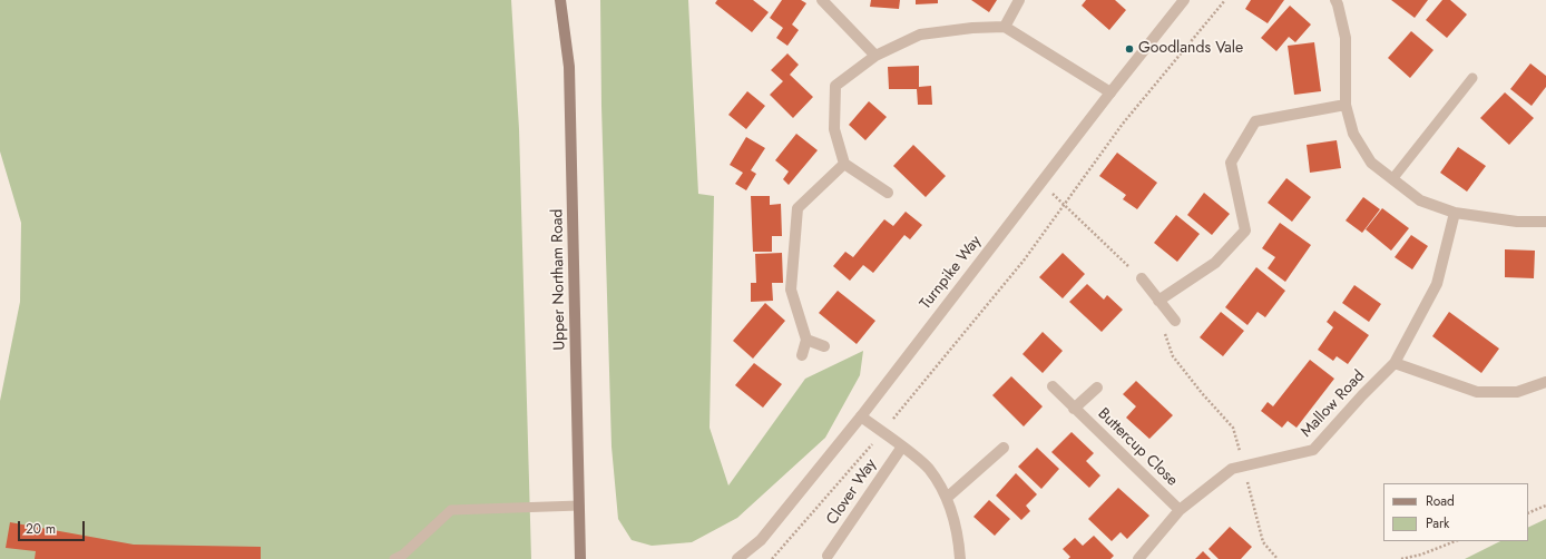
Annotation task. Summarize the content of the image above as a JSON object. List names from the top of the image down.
{
  "streets": {
    "main road": ["Upper Northam Road"],
    "street": [
      "Turnpike Way",
      "Mallow Road",
      "Buttercup Close",
      "Clover Way"
    ]
  },
  "crossings": [
    ["Mallow Road", "Buttercup Close"]
  ],
  "places": ["Goodlands Vale"],
  "legend": ["Road", "Park"],
  "scale_bar": "20 m"
}
